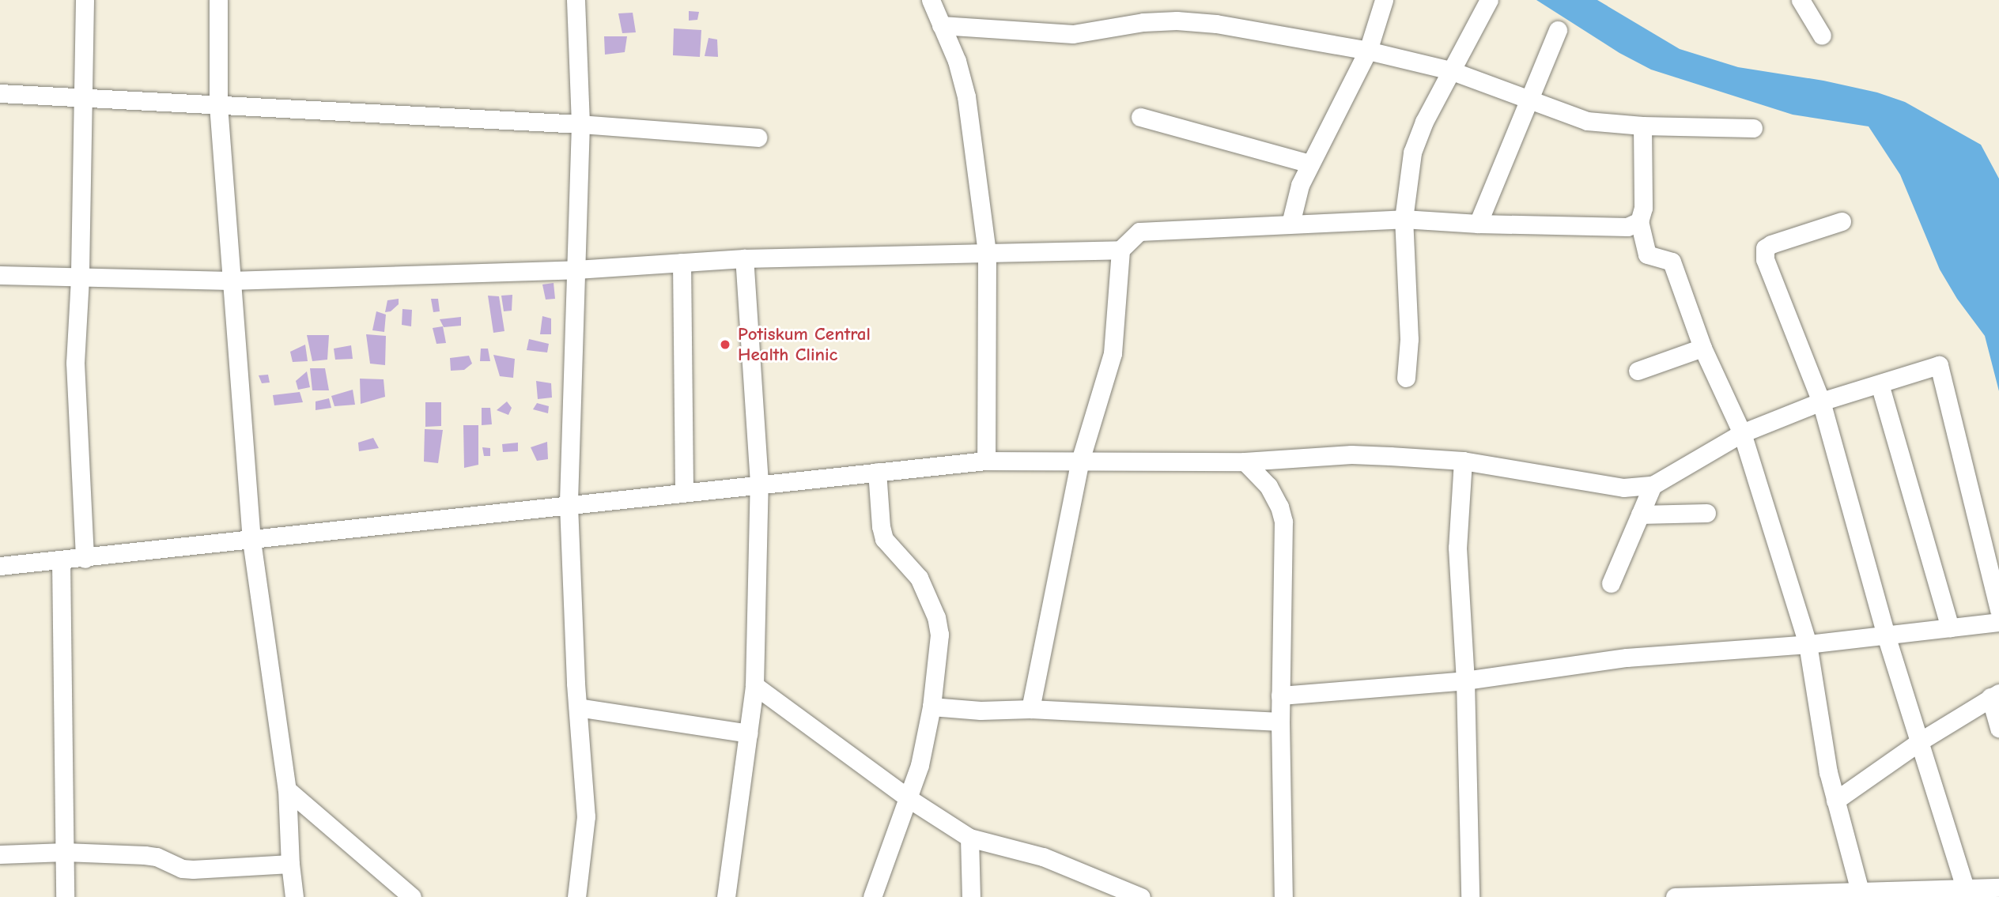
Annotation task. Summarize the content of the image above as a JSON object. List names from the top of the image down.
{
  "places": ["Potiskum Central Health Clinic"]
}
